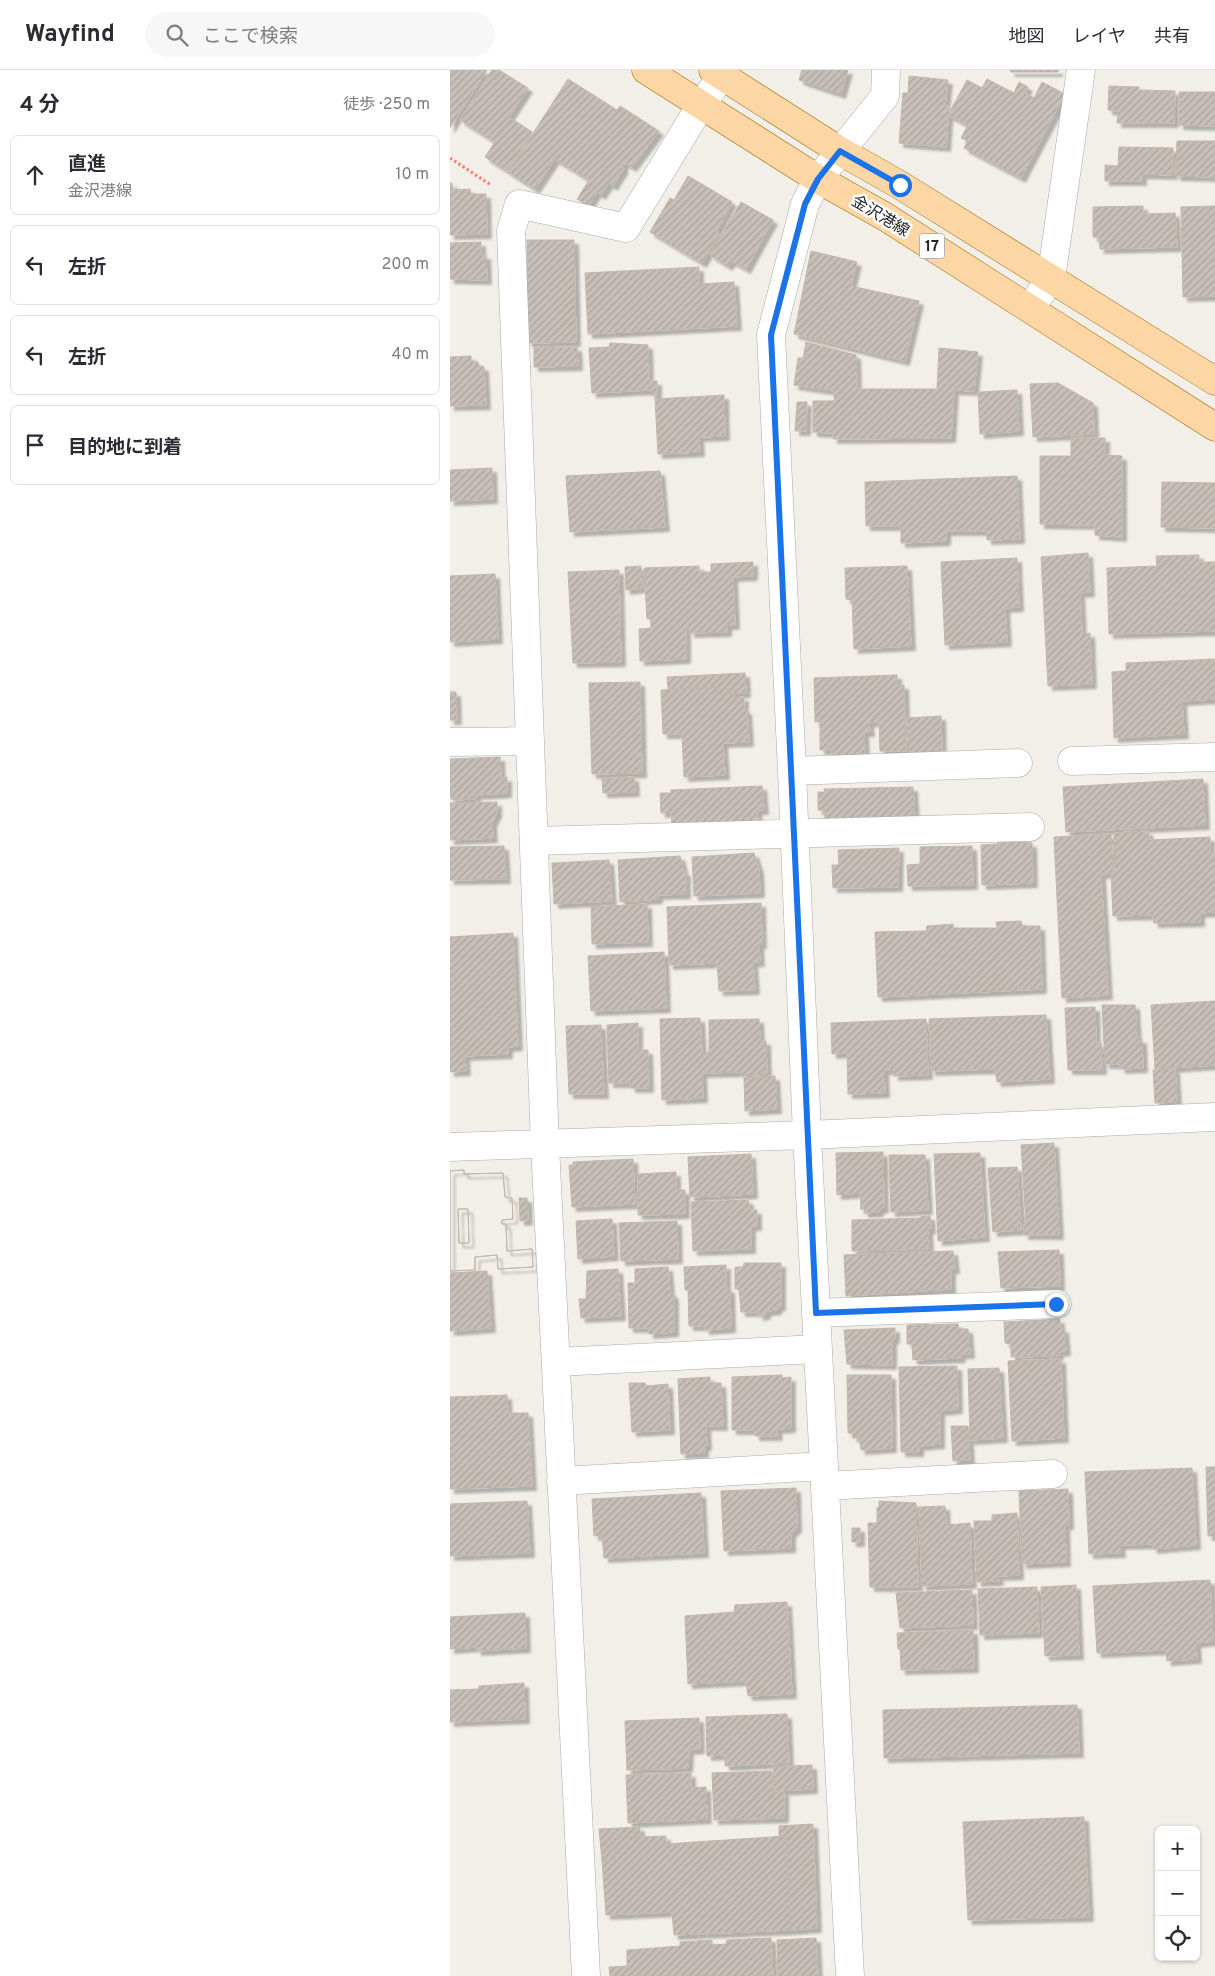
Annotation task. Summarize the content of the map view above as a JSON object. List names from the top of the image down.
{
  "streets": {
    "main road": ["金沢港線", "17"]
  },
  "page": {
    "header": "Wayfind",
    "search": "ここで検索",
    "nav": ["地図", "レイヤ", "共有"],
    "heading": ["4 分", "徒歩 · 250 m"],
    "list": [
      ["直進", "金沢港線", "10 m"],
      ["左折", "200 m"],
      ["左折", "40 m"],
      "目的地に到着"
    ],
    "map_buttons": ["+", "−"]
  }
}
